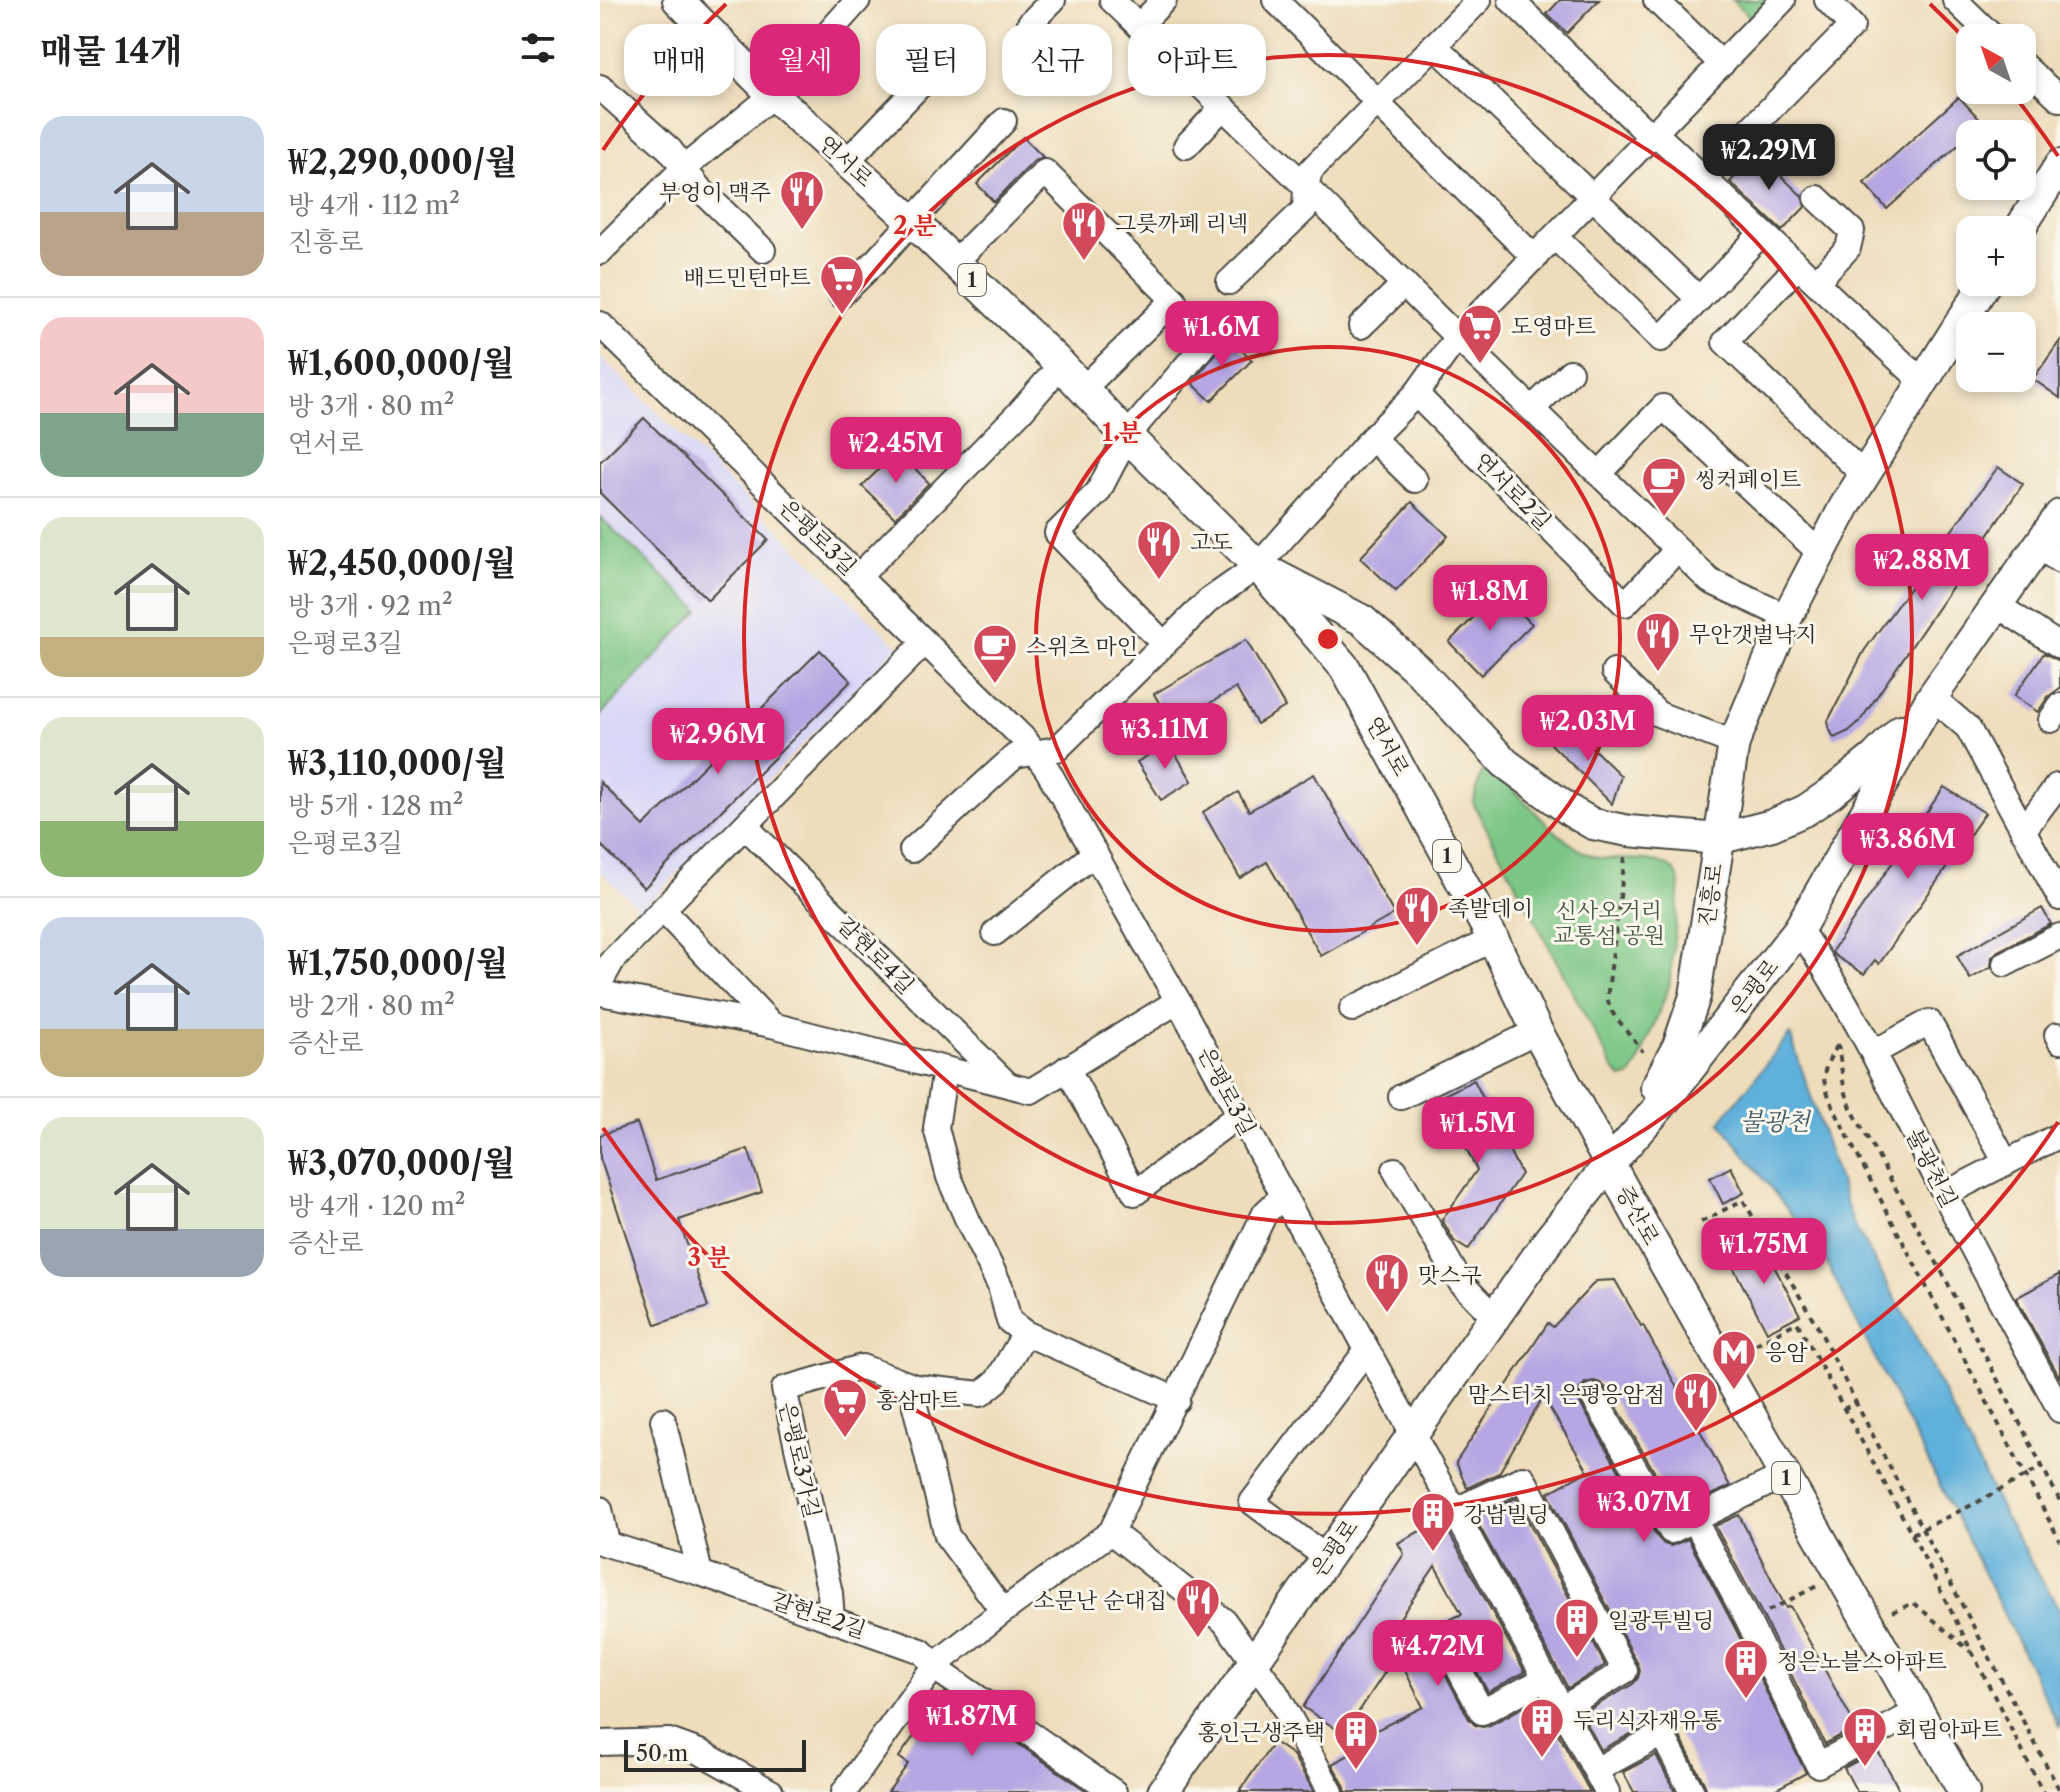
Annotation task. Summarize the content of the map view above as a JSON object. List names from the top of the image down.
{
  "streets": {
    "main road": [
      "연서로",
      "1",
      "진흥로",
      "은평로",
      "증산로"
    ],
    "street": [
      "연서로2길",
      "은평로3길",
      "갈현로4길",
      "불광천길",
      "은평로3가길",
      "갈현로2길"
    ]
  },
  "crossings": [
    ["연서로", "진흥로"],
    ["연서로", "은평로"],
    ["연서로", "증산로"],
    ["은평로3길", "은평로"],
    ["진흥로", "은평로"],
    ["진흥로", "증산로"],
    ["은평로", "불광천길"],
    ["은평로", "증산로"],
    ["은평로3가길", "갈현로2길"]
  ],
  "water": ["불광천"],
  "parks": ["신사오거리 교통섬 공원"],
  "places": {
    "restaurant": [
      "부엉이 맥주",
      "그릇까페 리넥",
      "고도",
      "무안갯벌낙지",
      "족발데이",
      "맛스구",
      "맘스터치 은평응암점",
      "소문난 순대집"
    ],
    "supermarket": ["배드민턴마트", "도영마트", "홍삼마트"],
    "cafe": ["씽커페이트", "스위츠 마인"],
    "metro station": ["응암"],
    "building": [
      "강남빌딩",
      "일광투빌딩",
      "정은노블스아파트",
      "두리식자재유통",
      "회림아파트",
      "홍인근생주택"
    ]
  },
  "scale_bar": "50 m",
  "north": "top left",
  "page": {
    "heading": "매물 14개",
    "map_buttons": ["+", "−"],
    "chip": [
      "매매",
      "월세",
      "필터",
      "신규",
      "아파트"
    ],
    "list": [
      {
        "name": "₩2,290,000/월",
        "note": "방 4개 · 112 m² · 진흥로"
      },
      {
        "name": "₩1,600,000/월",
        "note": "방 3개 · 80 m² · 연서로"
      },
      {
        "name": "₩2,450,000/월",
        "note": "방 3개 · 92 m² · 은평로3길"
      },
      {
        "name": "₩3,110,000/월",
        "note": "방 5개 · 128 m² · 은평로3길"
      },
      {
        "name": "₩1,750,000/월",
        "note": "방 2개 · 80 m² · 증산로"
      },
      {
        "name": "₩3,070,000/월",
        "note": "방 4개 · 120 m² · 증산로"
      }
    ],
    "price": [
      "₩2.29M",
      "₩1.6M",
      "₩2.45M",
      "₩2.88M",
      "₩1.8M",
      "₩2.03M",
      "₩3.11M",
      "₩2.96M",
      "₩3.86M",
      "₩1.5M",
      "₩1.75M",
      "₩3.07M",
      "₩4.72M",
      "₩1.87M"
    ],
    "scale": "50 m"
  },
  "rings": ["2 분", "1 분", "3 분"]
}
